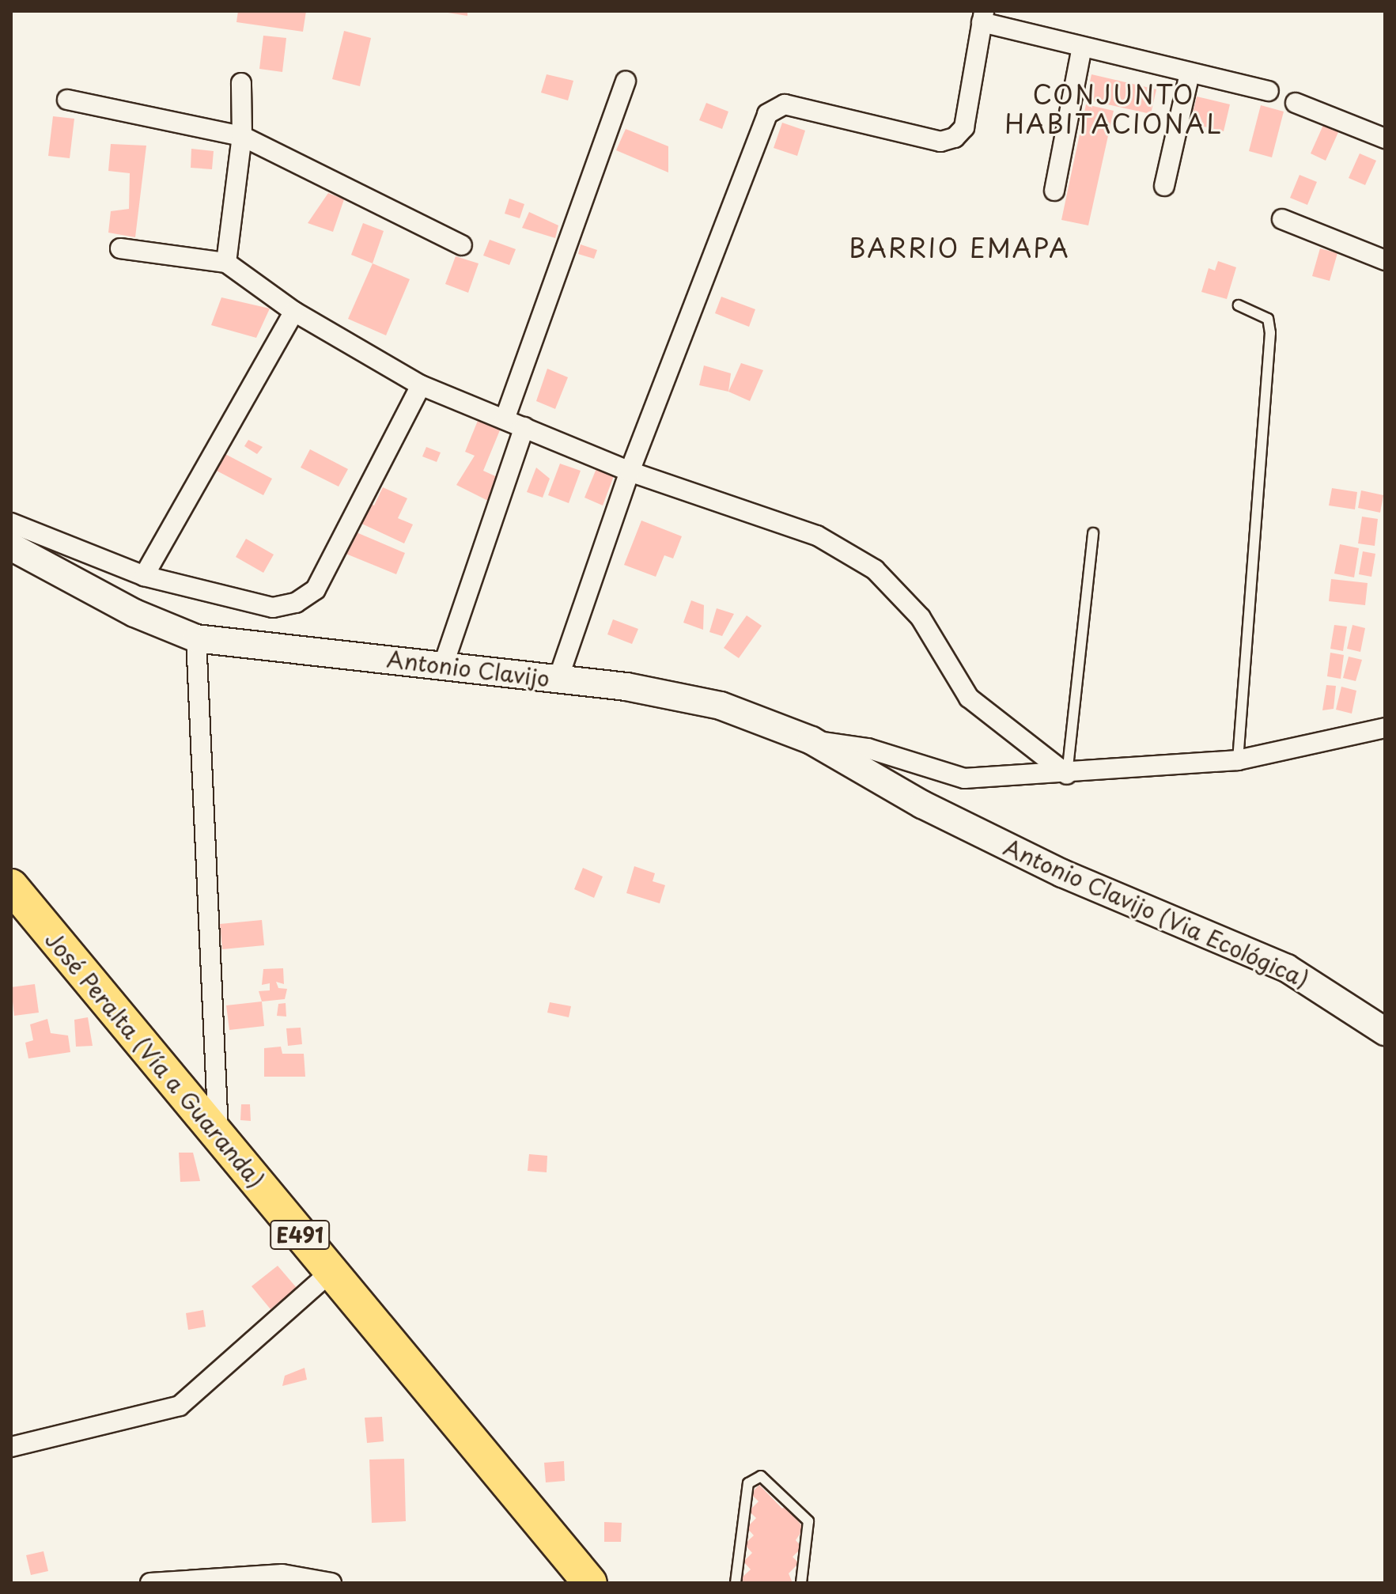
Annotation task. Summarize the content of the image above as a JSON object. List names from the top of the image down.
{
  "streets": {
    "highway": ["José Peralta (Vía a Guaranda)", "E491"],
    "main road": ["Antonio Clavijo", "Antonio Clavijo (Via Ecológica)"]
  },
  "crossings": [
    ["Antonio Clavijo", "Antonio Clavijo (Via Ecológica)"]
  ],
  "districts": ["CONJUNTO HABITACIONAL", "BARRIO EMAPA"]
}
